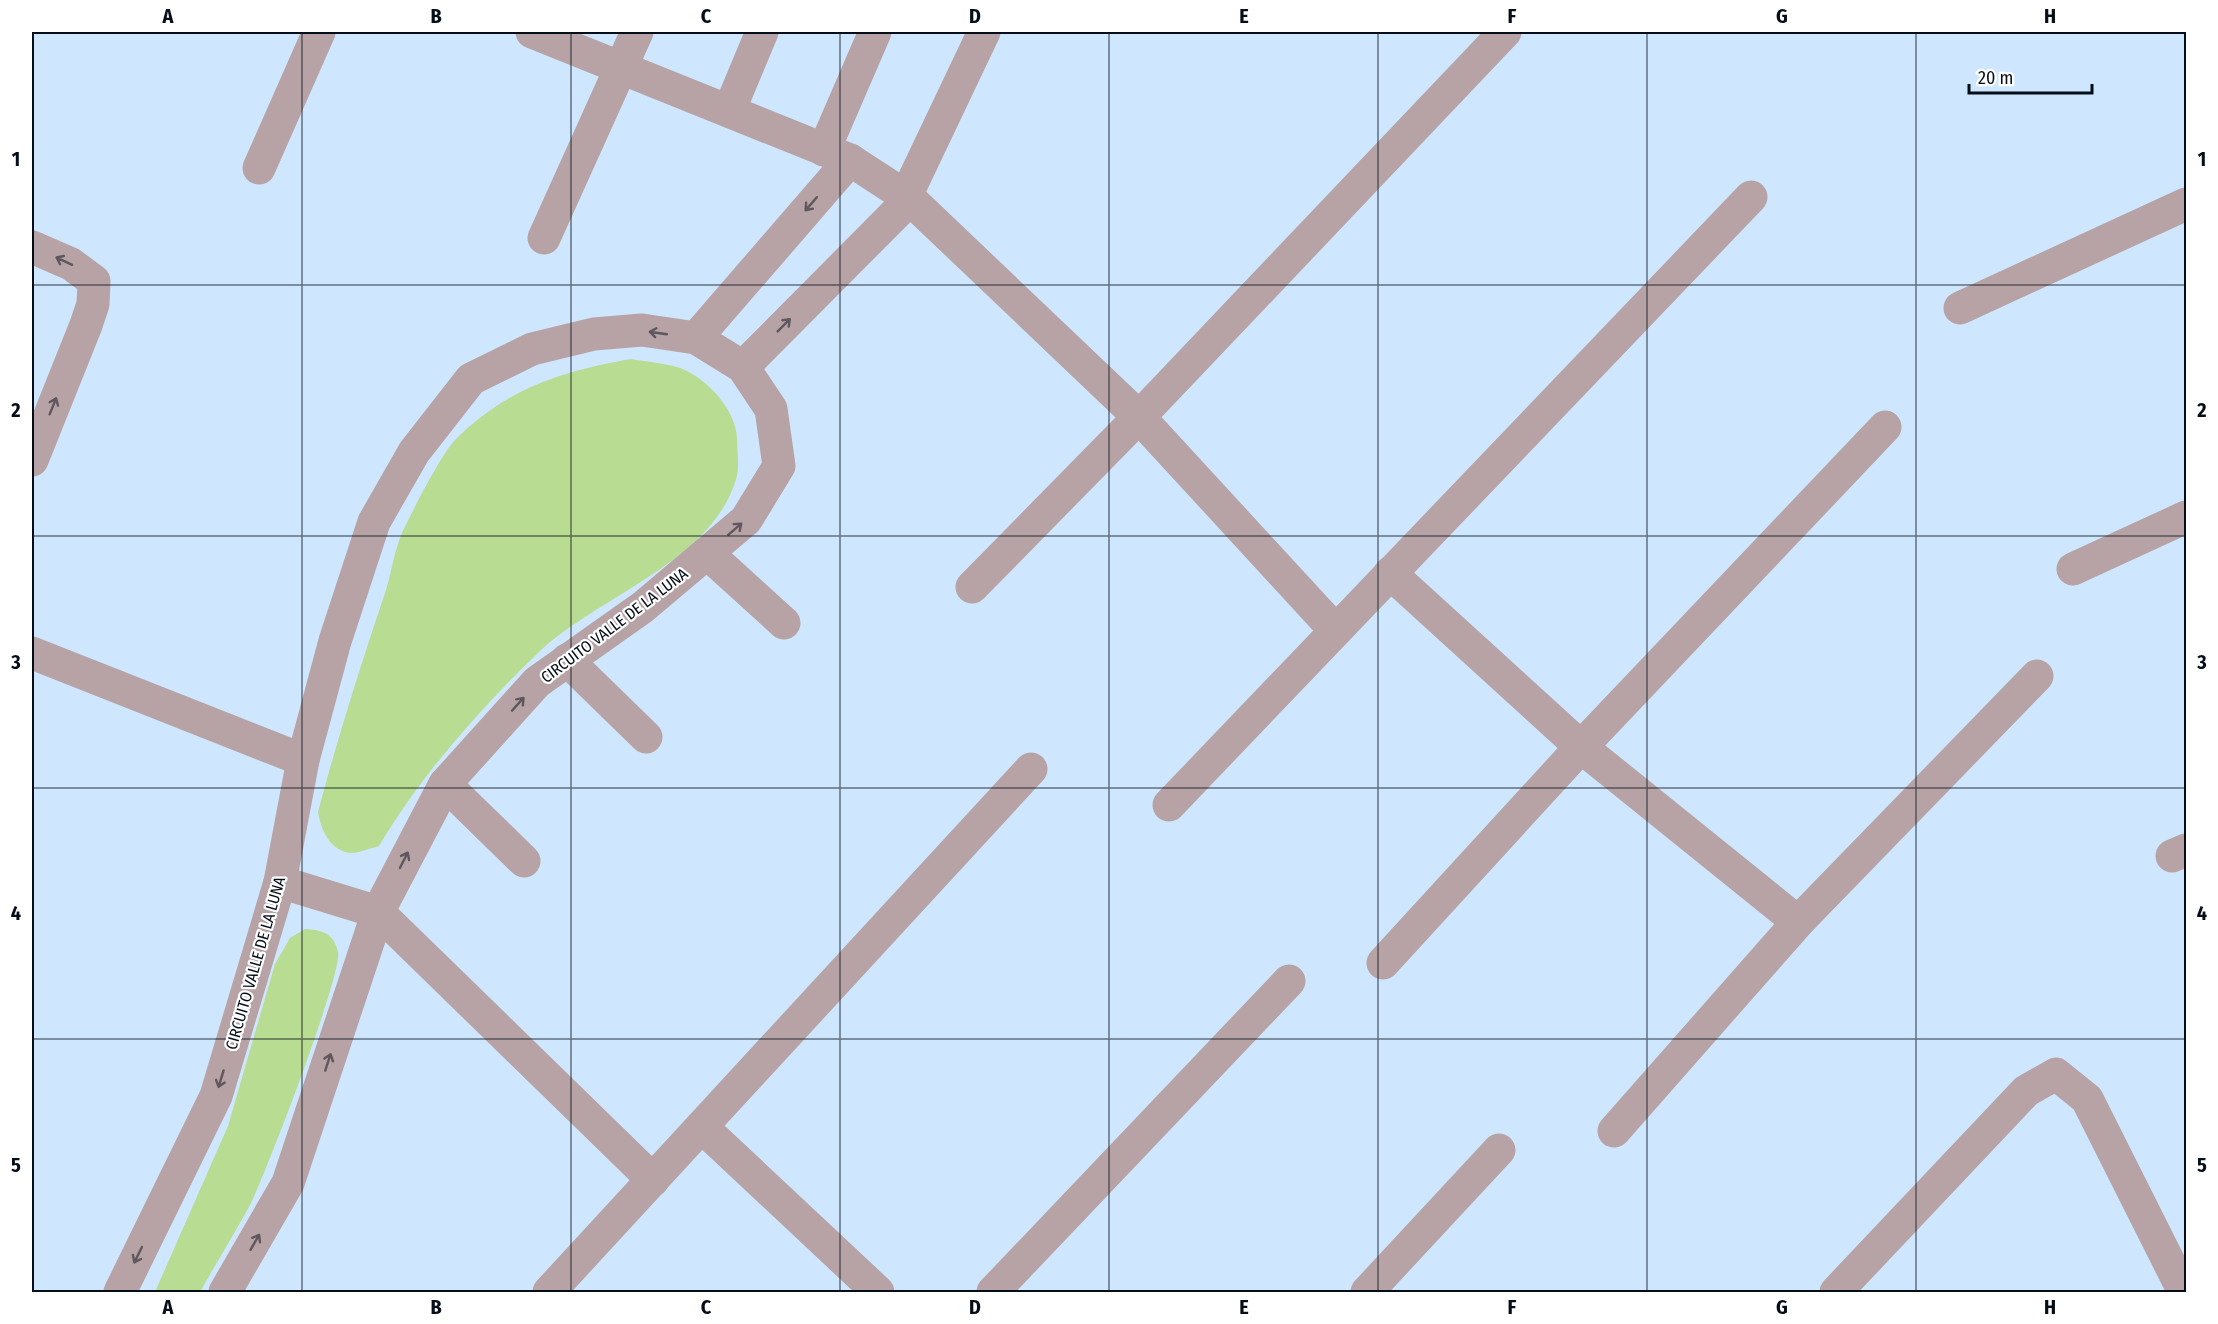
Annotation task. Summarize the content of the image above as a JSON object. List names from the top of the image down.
{
  "streets": {
    "street": ["CIRCUITO VALLE DE LA LUNA"]
  },
  "scale_bar": "20 m",
  "grid": {
    "columns": [
      "A",
      "B",
      "C",
      "D",
      "E",
      "F",
      "G",
      "H"
    ],
    "rows": [
      "1",
      "2",
      "3",
      "4",
      "5"
    ]
  }
}
